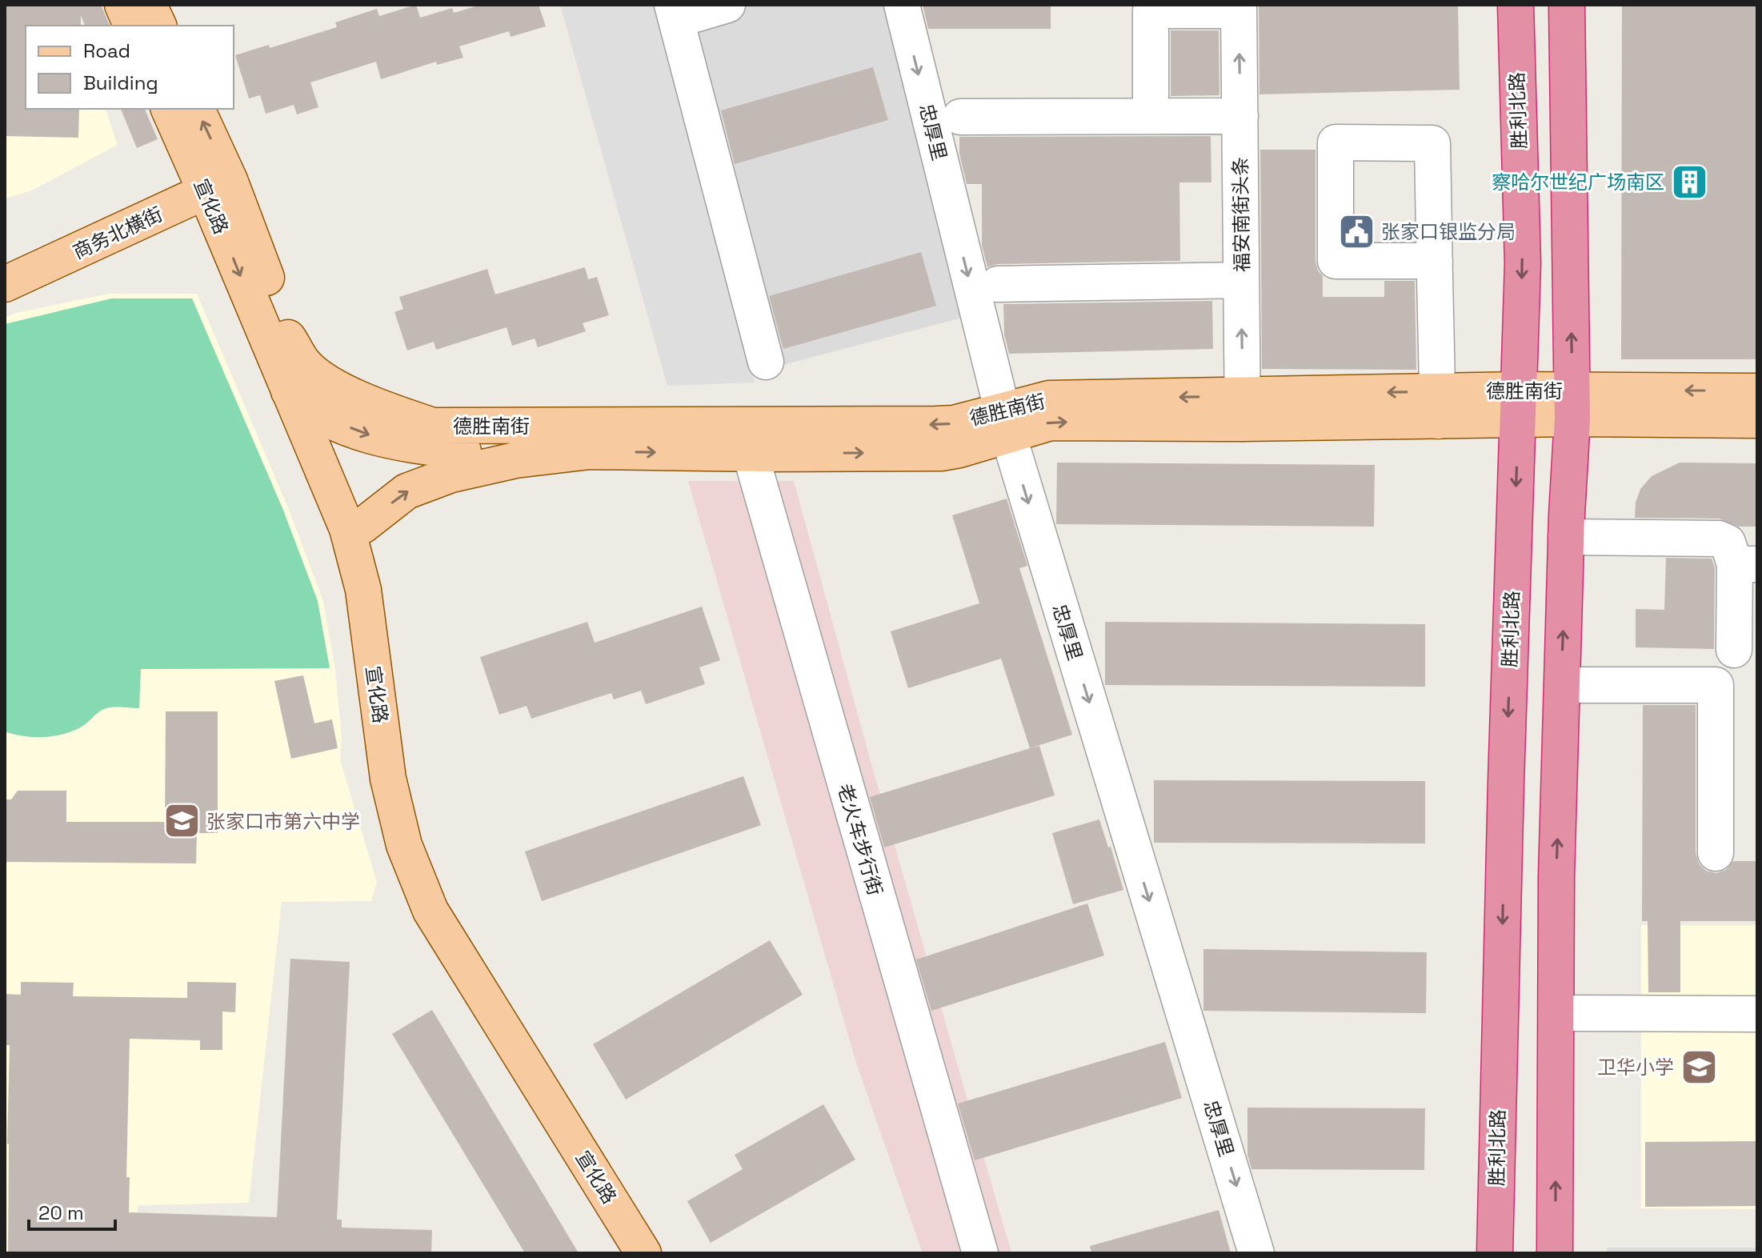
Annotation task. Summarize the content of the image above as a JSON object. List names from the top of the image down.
{
  "streets": {
    "highway": ["胜利北路"],
    "main road": ["宣化路", "商务北横街", "德胜南街"],
    "street": ["忠厚里", "福安南街头条", "老火车步行街"]
  },
  "crossings": [
    ["胜利北路", "德胜南街"],
    ["忠厚里", "德胜南街"],
    ["宣化路", "商务北横街"],
    ["宣化路", "德胜南街"],
    ["福安南街头条", "德胜南街"],
    ["德胜南街", "老火车步行街"]
  ],
  "one_way": ["忠厚里"],
  "places": {
    "building": ["察哈尔世纪广场南区"],
    "public building": ["张家口银监分局"],
    "school or university": ["张家口市第六中学", "卫华小学"]
  },
  "legend": ["Road", "Building"],
  "scale_bar": "20 m"
}
